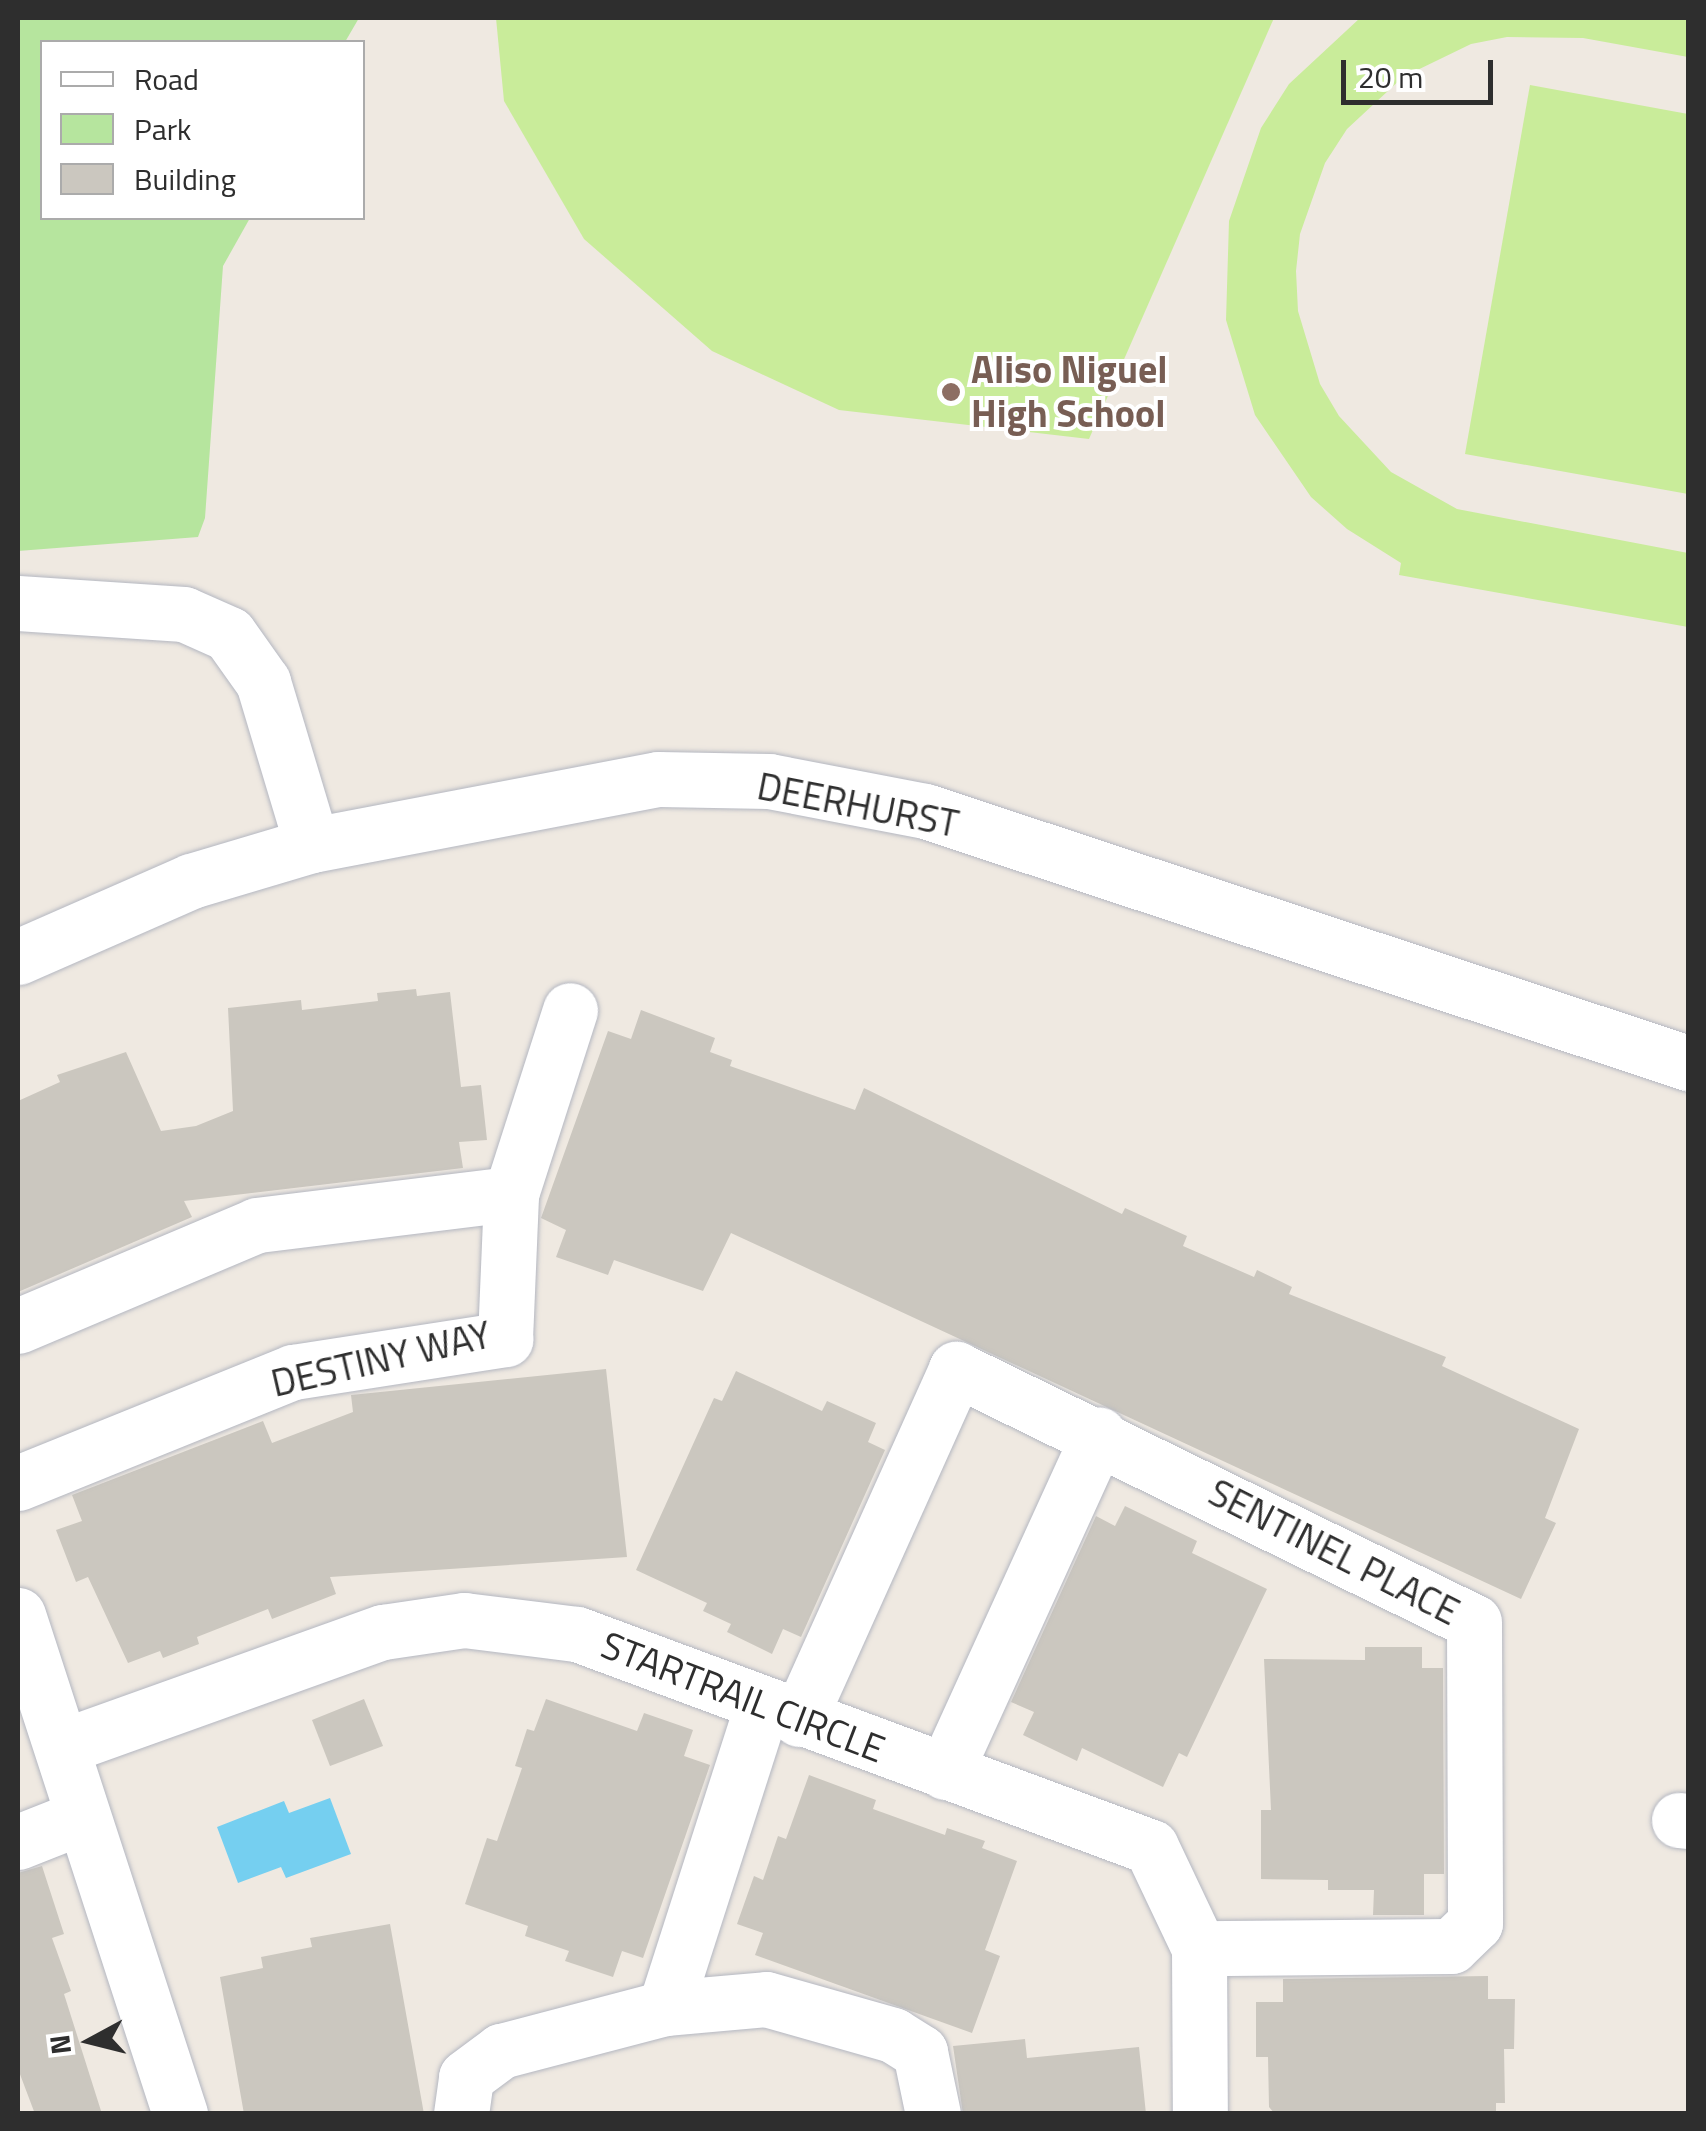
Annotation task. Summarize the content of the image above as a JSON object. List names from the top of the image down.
{
  "streets": {
    "street": [
      "DEERHURST",
      "DESTINY WAY",
      "SENTINEL PLACE",
      "STARTRAIL CIRCLE"
    ]
  },
  "crossings": [
    ["SENTINEL PLACE", "STARTRAIL CIRCLE"]
  ],
  "places": ["Aliso Niguel High School"],
  "legend": ["Road", "Park", "Building"],
  "scale_bar": "20 m",
  "north": "left"
}
